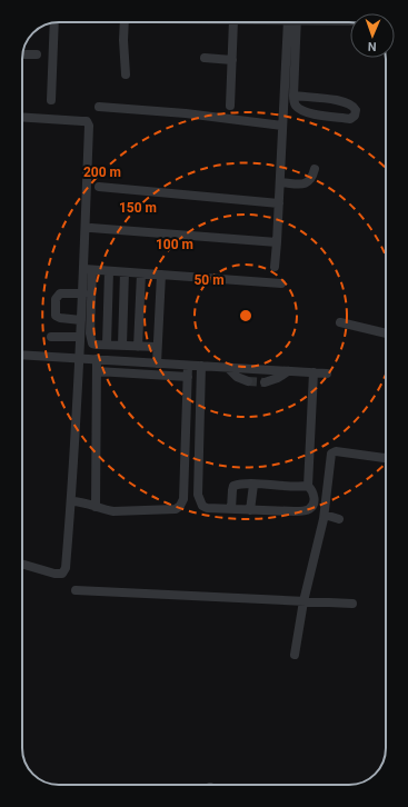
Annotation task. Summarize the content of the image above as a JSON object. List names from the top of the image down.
{
  "north": "bottom",
  "rings": [
    "200 m",
    "150 m",
    "100 m",
    "50 m"
  ]
}
